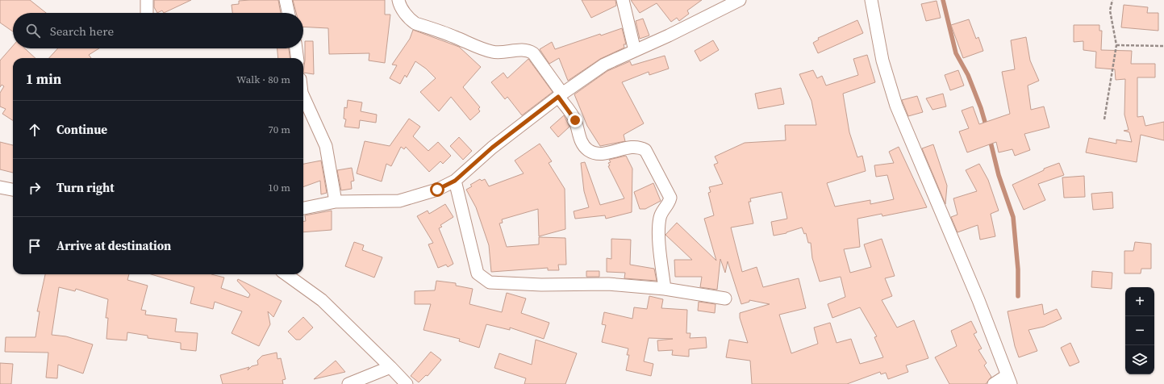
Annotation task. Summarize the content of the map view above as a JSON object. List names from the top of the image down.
{
  "page": {
    "search": "Search here",
    "heading": ["1 min", "Walk · 80 m"],
    "list": [
      ["Continue", "70 m"],
      ["Turn right", "10 m"],
      "Arrive at destination"
    ],
    "map_buttons": ["+", "−"]
  }
}
